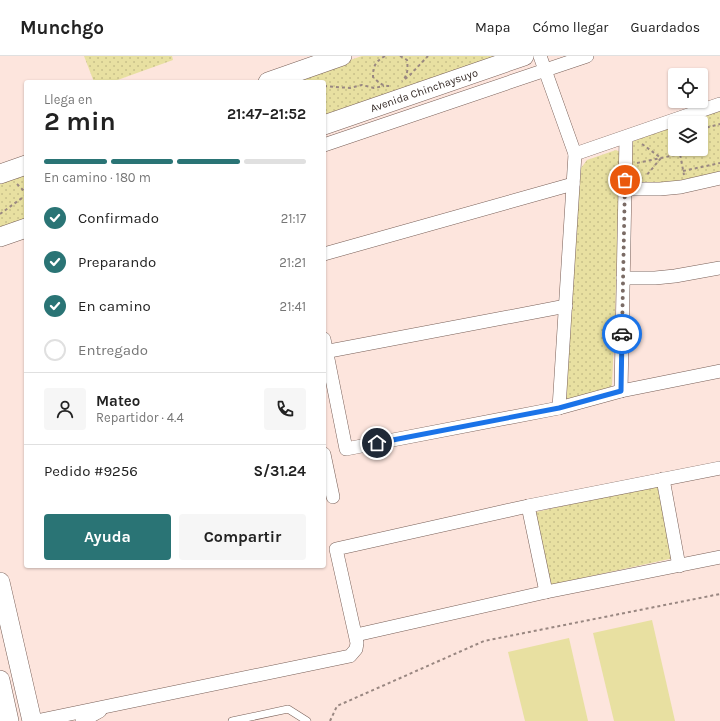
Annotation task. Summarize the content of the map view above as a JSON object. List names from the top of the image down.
{
  "streets": {
    "street": ["Avenida Chinchaysuyo"]
  },
  "page": {
    "header": "Munchgo",
    "nav": ["Mapa", "Cómo llegar", "Guardados"],
    "heading": ["2 min", "Llega en", "21:47–21:52"],
    "panel": [
      "Mateo",
      "Repartidor · 4.4",
      "Pedido #9256",
      "S/31.24"
    ],
    "bar": "En camino · 180 m",
    "list": [
      ["Confirmado", "21:17"],
      ["Preparando", "21:21"],
      ["En camino", "21:41"],
      "Entregado"
    ],
    "buttons": ["Ayuda", "Compartir"]
  }
}
